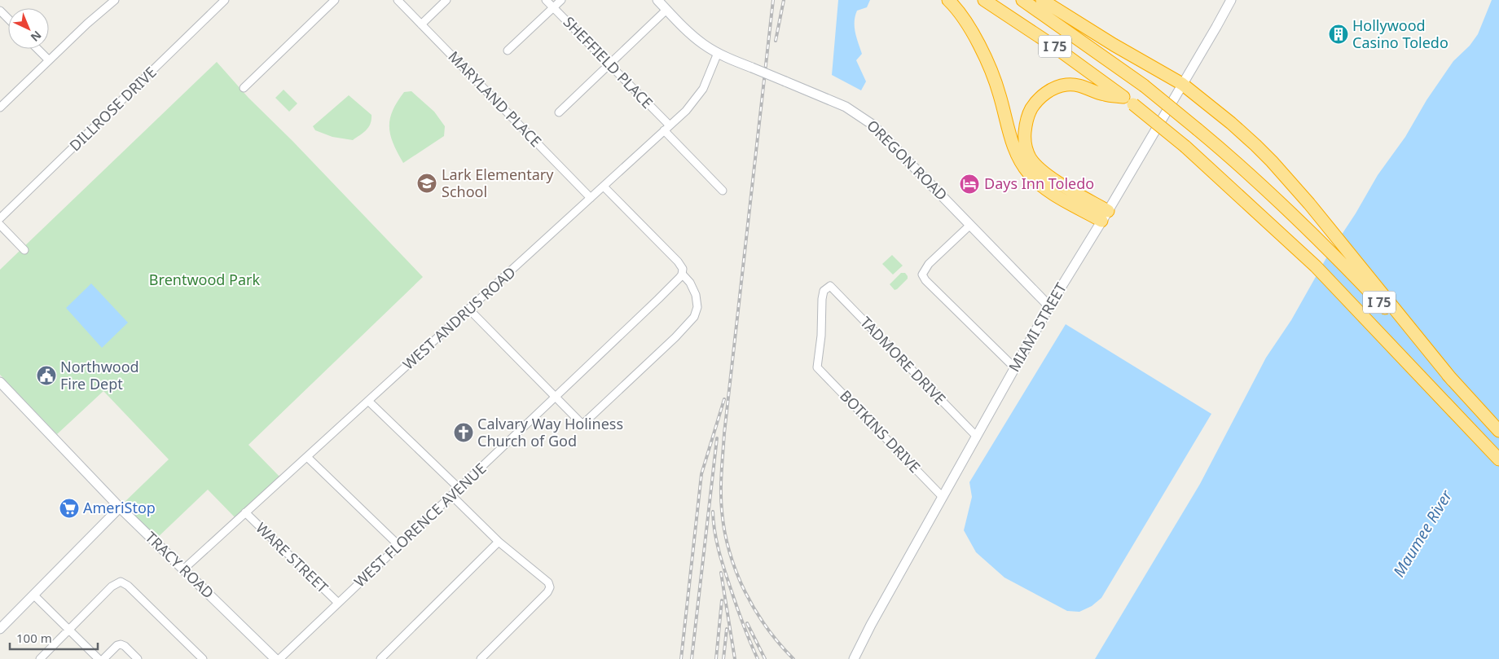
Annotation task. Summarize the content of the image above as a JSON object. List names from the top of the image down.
{
  "streets": {
    "highway": ["I 75"],
    "street": [
      "SHEFFIELD PLACE",
      "MARYLAND PLACE",
      "DILLROSE DRIVE",
      "OREGON ROAD",
      "WEST ANDRUS ROAD",
      "MIAMI STREET",
      "TADMORE DRIVE",
      "BOTKINS DRIVE",
      "WEST FLORENCE AVENUE",
      "WARE STREET",
      "TRACY ROAD"
    ]
  },
  "crossings": [
    ["SHEFFIELD PLACE", "WEST ANDRUS ROAD"],
    ["MARYLAND PLACE", "WEST ANDRUS ROAD"],
    ["OREGON ROAD", "WEST ANDRUS ROAD"],
    ["OREGON ROAD", "MIAMI STREET"],
    ["WEST ANDRUS ROAD", "WARE STREET"],
    ["WEST ANDRUS ROAD", "TRACY ROAD"],
    ["MIAMI STREET", "TADMORE DRIVE"],
    ["MIAMI STREET", "BOTKINS DRIVE"],
    ["TADMORE DRIVE", "BOTKINS DRIVE"],
    ["WEST FLORENCE AVENUE", "WARE STREET"]
  ],
  "water": ["Maumee River"],
  "parks": ["Brentwood Park"],
  "places": {
    "building": ["Hollywood Casino Toledo"],
    "school or university": ["Lark Elementary School"],
    "hotel": ["Days Inn Toledo"],
    "public building": ["Northwood Fire Dept"],
    "church": ["Calvary Way Holiness Church of God"],
    "supermarket": ["AmeriStop"]
  },
  "scale_bar": "100 m",
  "north": "bottom right"
}
